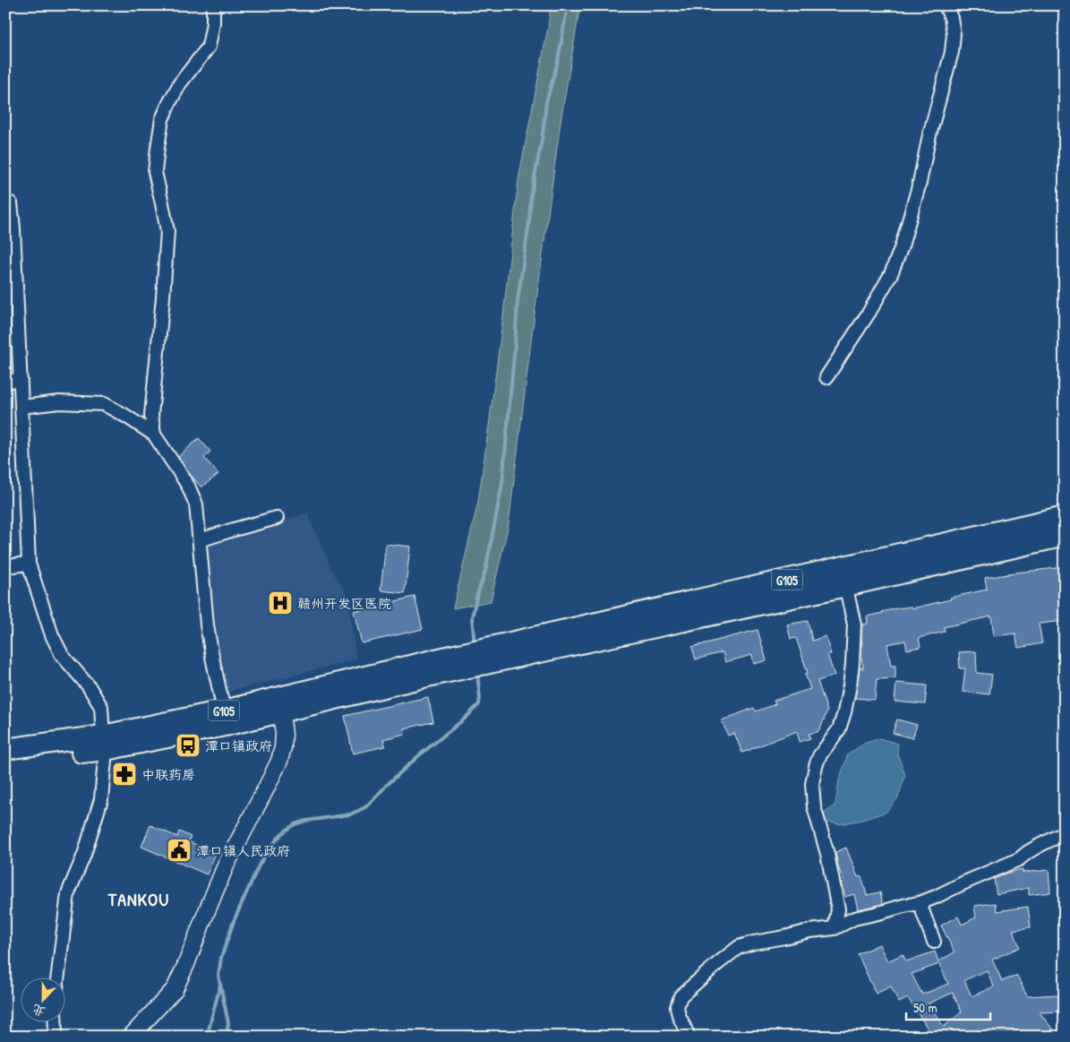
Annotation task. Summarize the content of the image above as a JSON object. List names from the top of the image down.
{
  "streets": {
    "highway": ["G105"]
  },
  "districts": ["TANKOU"],
  "places": {
    "hospital": ["赣州开发区医院"],
    "bus stop": ["潭口镇政府"],
    "pharmacy": ["中联药房"],
    "public building": ["潭口镇人民政府"]
  },
  "scale_bar": "50 m",
  "north": "bottom"
}
